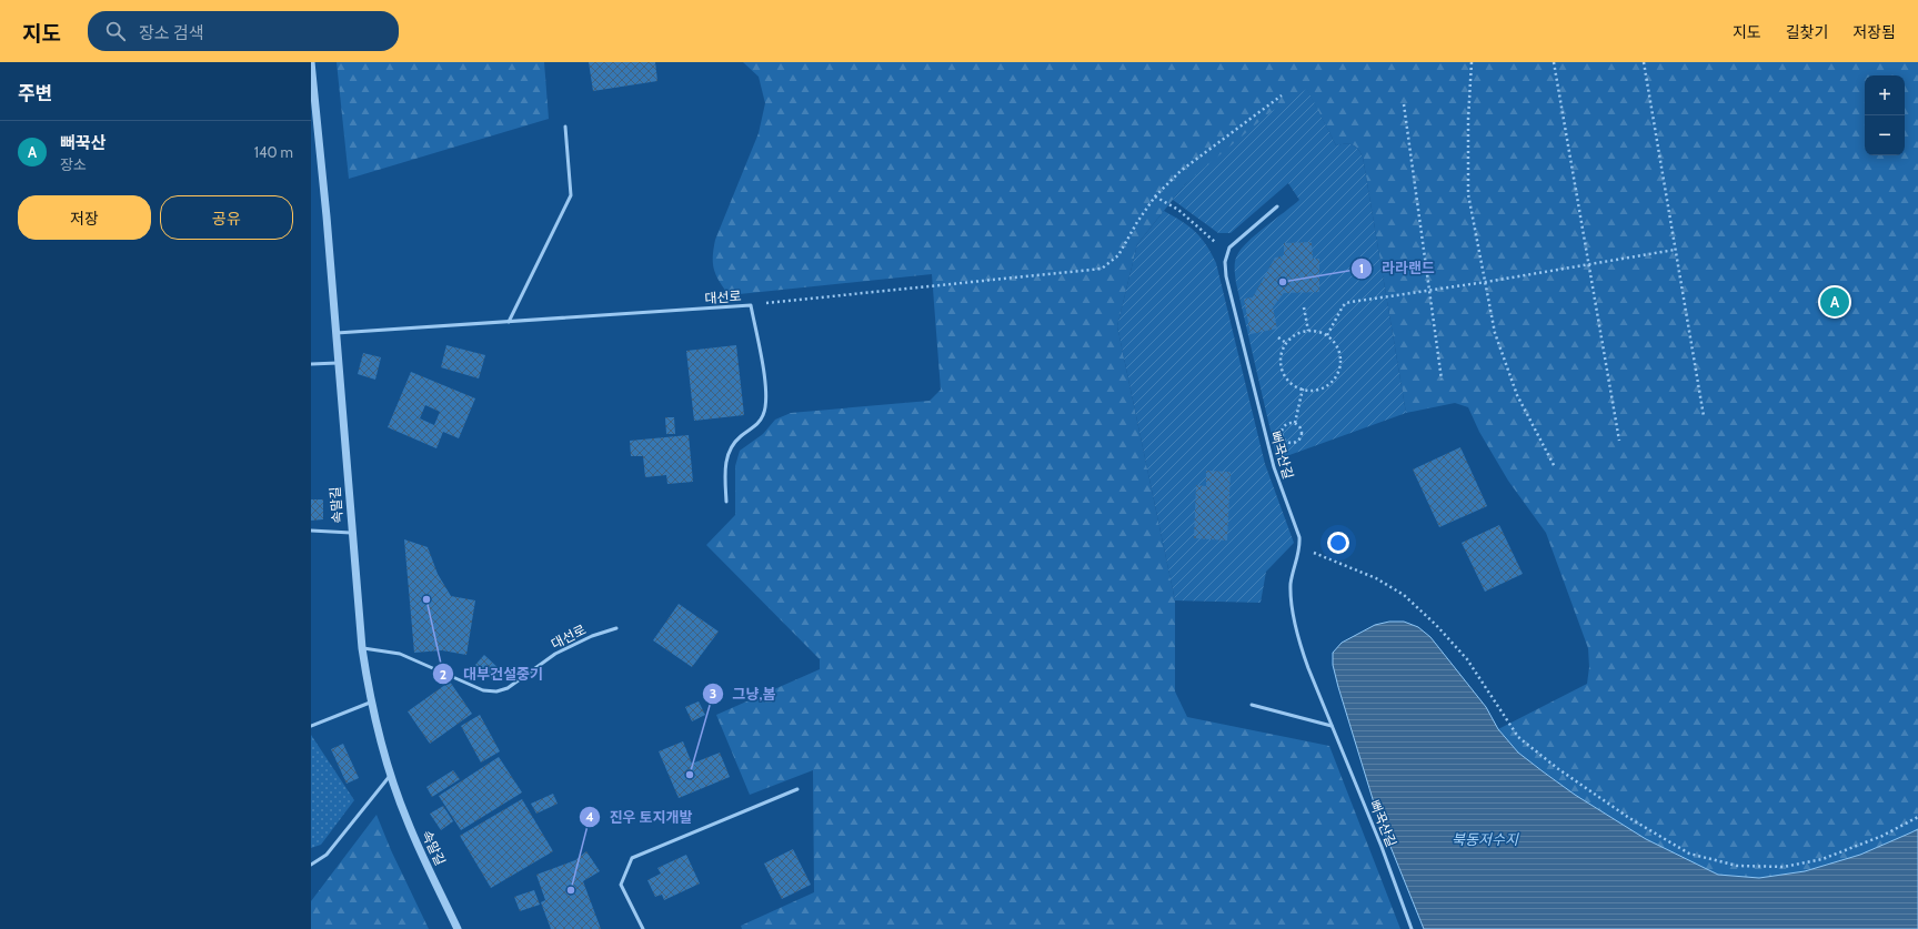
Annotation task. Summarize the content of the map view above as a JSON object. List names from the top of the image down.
{
  "streets": {
    "street": ["속말길"],
    "lane": ["대선로", "뻐꾹산길"]
  },
  "crossings": [
    ["대선로", "속말길"]
  ],
  "water": ["북동저수지"],
  "places": [
    "라라랜드",
    "대부건설중기",
    "그냥,봄",
    "진우 토지개발"
  ],
  "page": {
    "header": "지도",
    "search": "장소 검색",
    "nav": ["지도", "길찾기", "저장됨"],
    "heading": "주변",
    "map_buttons": ["+", "−"],
    "list": [
      {
        "mark": "A",
        "name": "뻐꾹산",
        "note": "장소",
        "value": "140 m"
      }
    ],
    "buttons": ["저장", "공유"],
    "pins": "A"
  }
}
